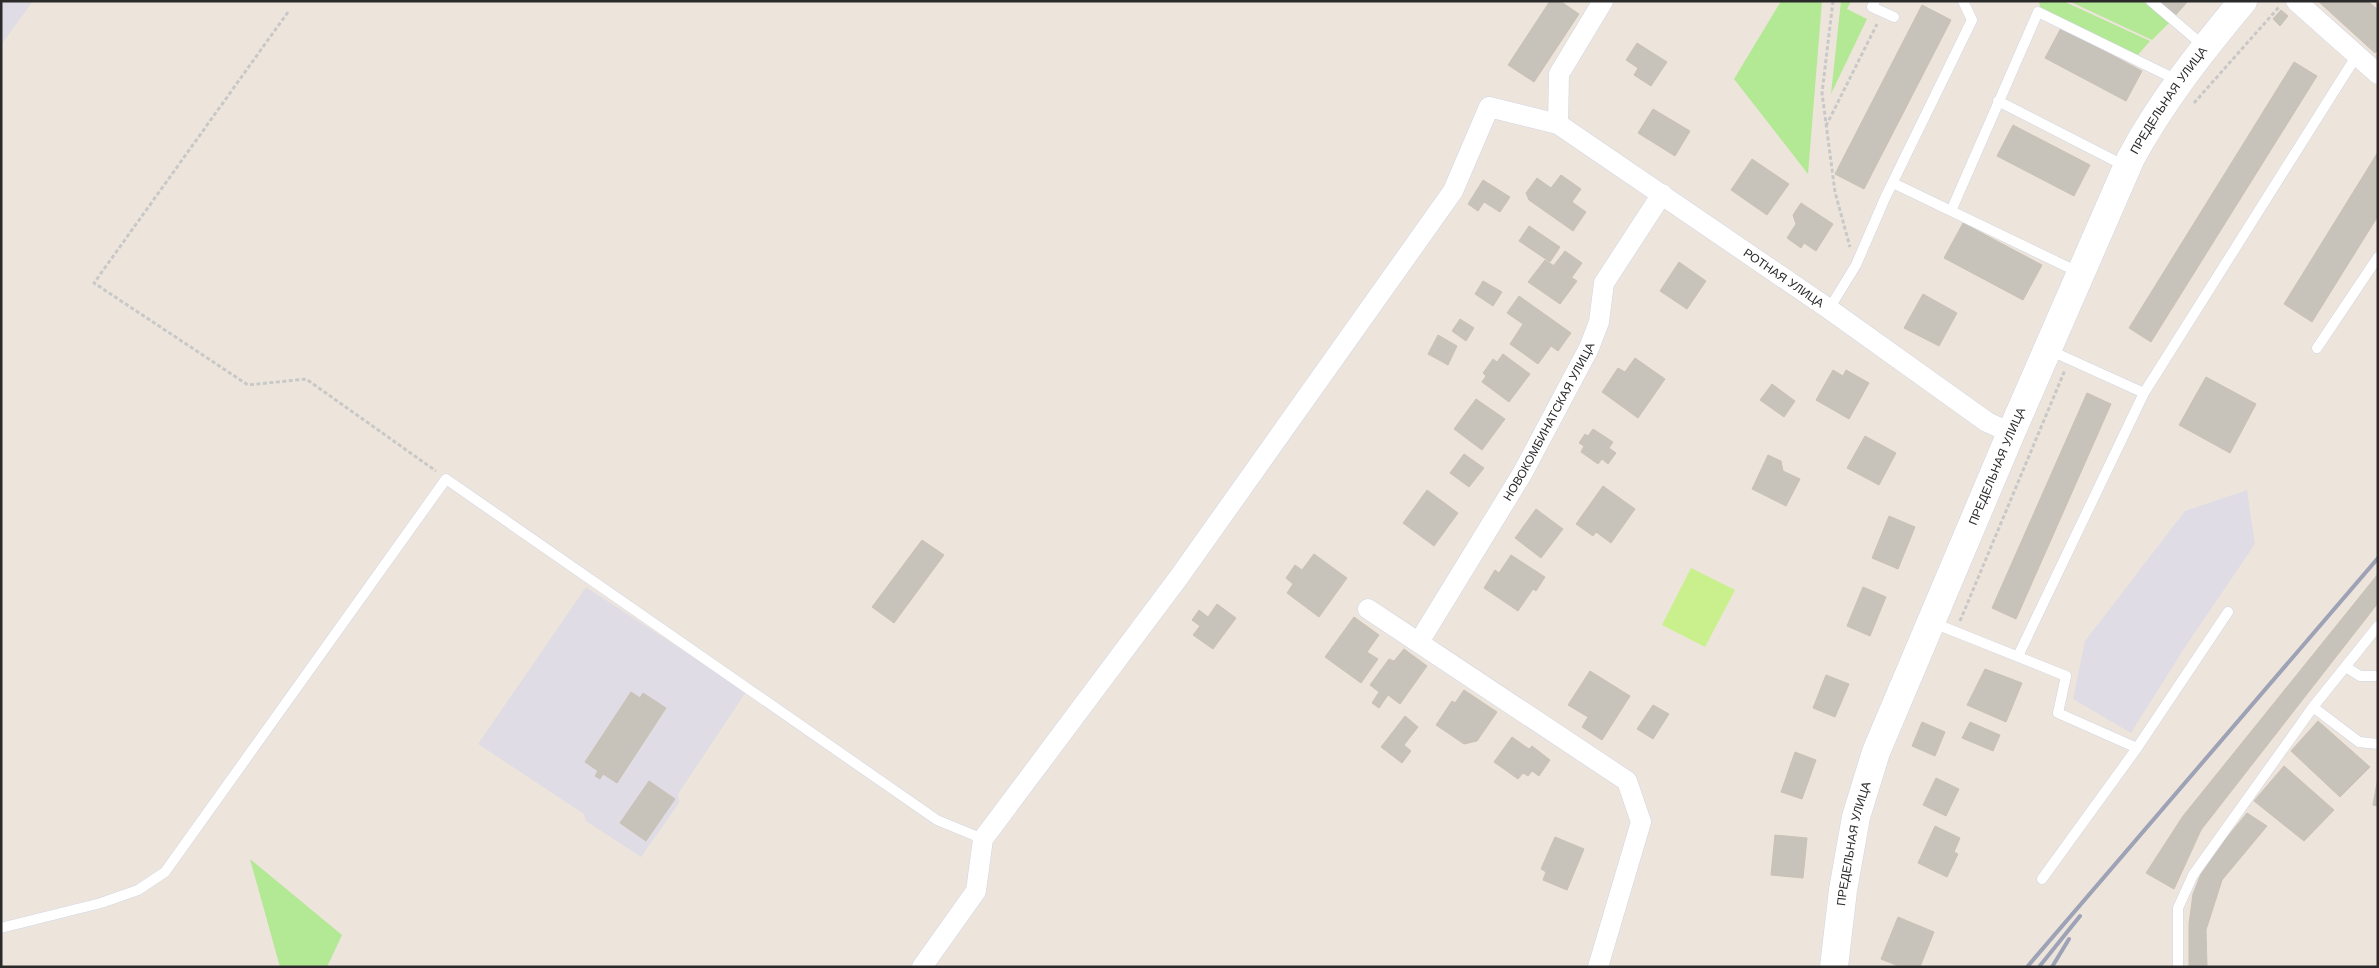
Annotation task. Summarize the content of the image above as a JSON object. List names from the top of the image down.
{
  "streets": {
    "street": ["ПРЕДЕЛЬНАЯ УЛИЦА", "РОТНАЯ УЛИЦА", "НОВОКОМБИНАТСКАЯ УЛИЦА"]
  },
  "crossings": [
    ["ПРЕДЕЛЬНАЯ УЛИЦА", "РОТНАЯ УЛИЦА"],
    ["РОТНАЯ УЛИЦА", "НОВОКОМБИНАТСКАЯ УЛИЦА"]
  ]
}
